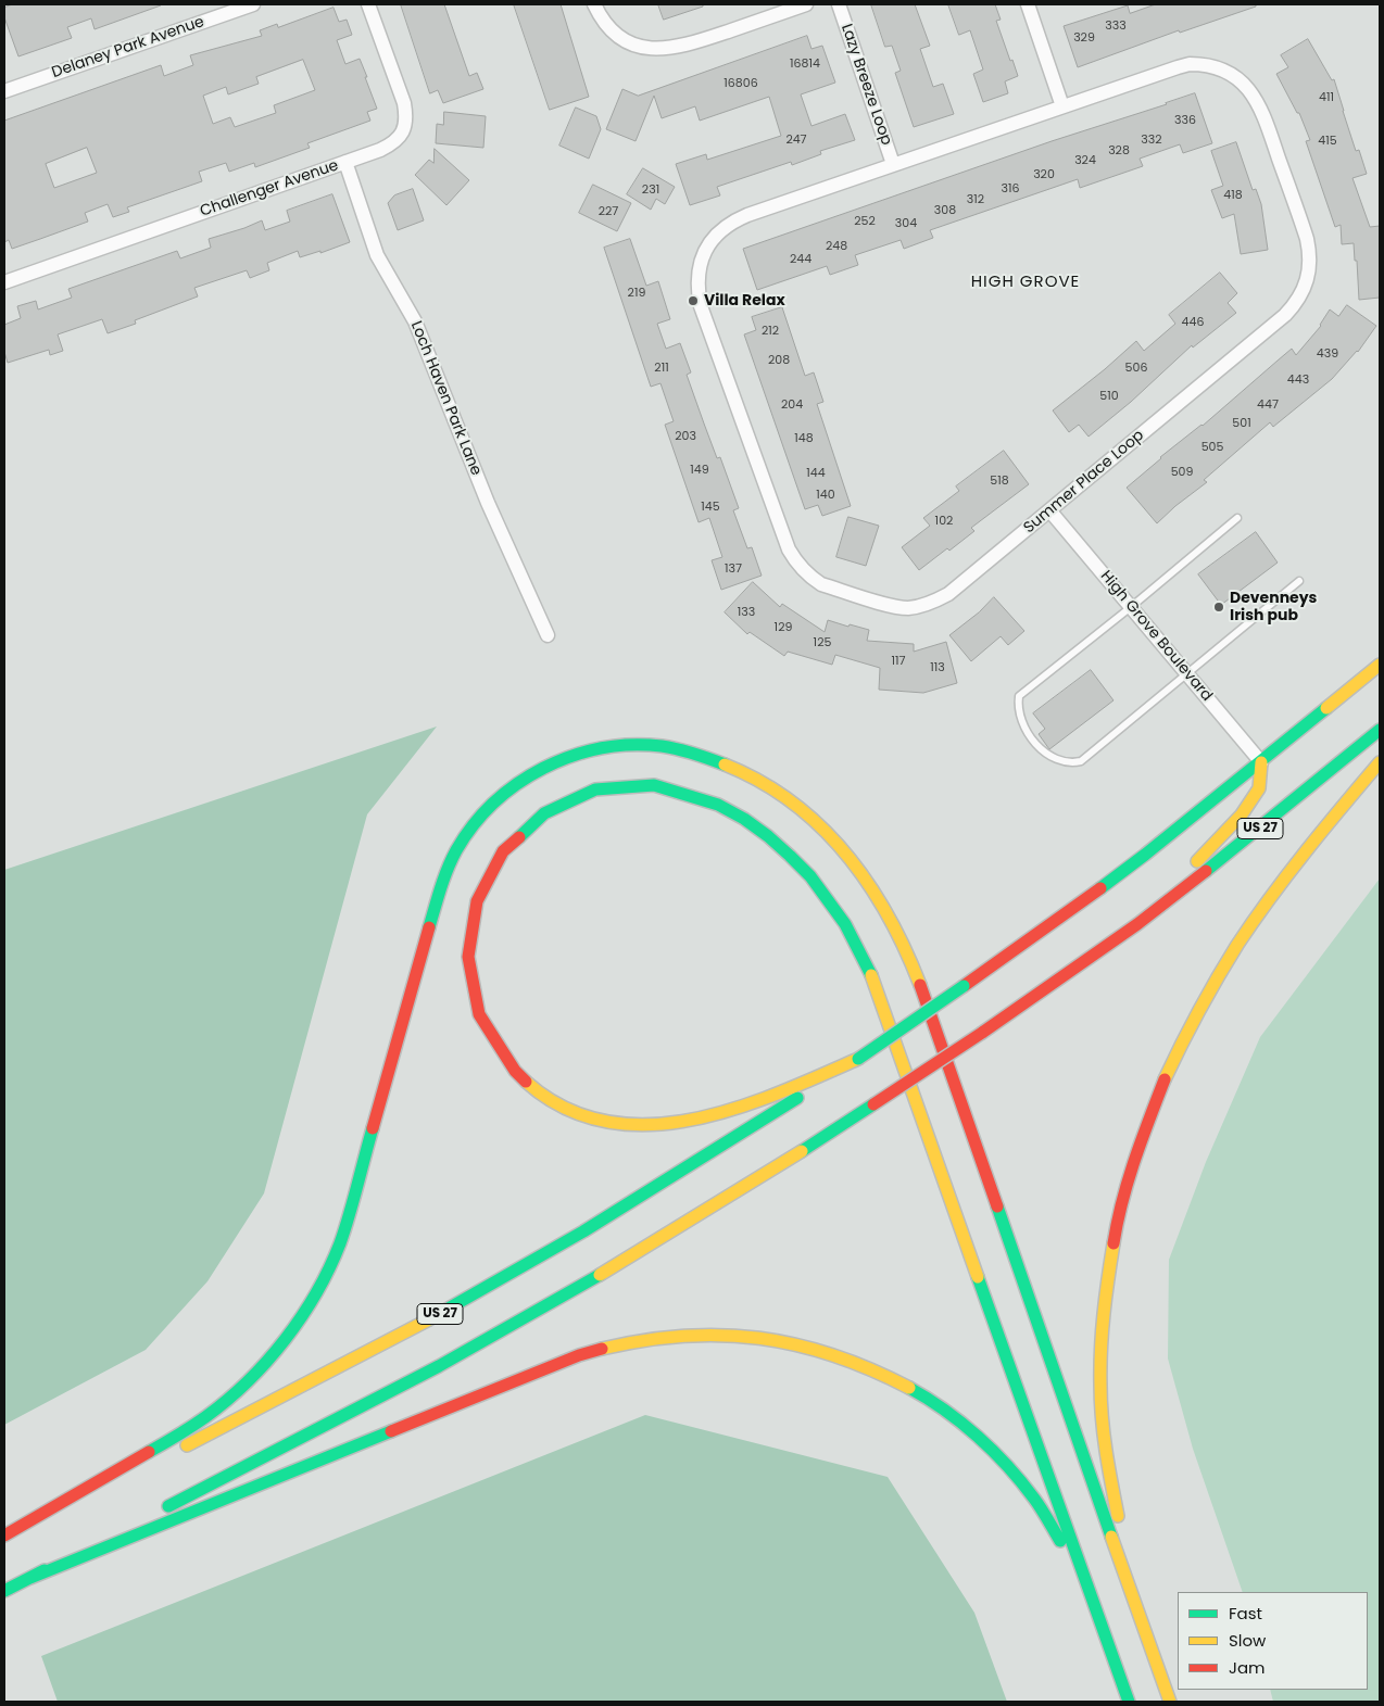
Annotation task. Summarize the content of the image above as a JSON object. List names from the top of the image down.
{
  "streets": {
    "highway": ["US 27"],
    "street": [
      "Delaney Park Avenue",
      "Lazy Breeze Loop",
      "Challenger Avenue",
      "Loch Haven Park Lane",
      "Summer Place Loop",
      "High Grove Boulevard"
    ]
  },
  "crossings": [
    ["Lazy Breeze Loop", "Summer Place Loop"],
    ["Challenger Avenue", "Loch Haven Park Lane"],
    ["Summer Place Loop", "High Grove Boulevard"],
    ["High Grove Boulevard", "US 27"]
  ],
  "districts": ["HIGH GROVE"],
  "places": ["Villa Relax", "Devenneys Irish pub"],
  "house_numbers": [
    "333",
    "329",
    "16814",
    "16806",
    "411",
    "336",
    "247",
    "332",
    "415",
    "328",
    "324",
    "320",
    "316",
    "231",
    "418",
    "312",
    "308",
    "227",
    "252",
    "304",
    "248",
    "244",
    "219",
    "446",
    "212",
    "439",
    "208",
    "211",
    "506",
    "443",
    "510",
    "204",
    "447",
    "501",
    "203",
    "148",
    "505",
    "149",
    "509",
    "144",
    "518",
    "140",
    "145",
    "102",
    "137",
    "133",
    "129",
    "125",
    "117",
    "113"
  ],
  "legend": ["Fast", "Slow", "Jam"]
}
